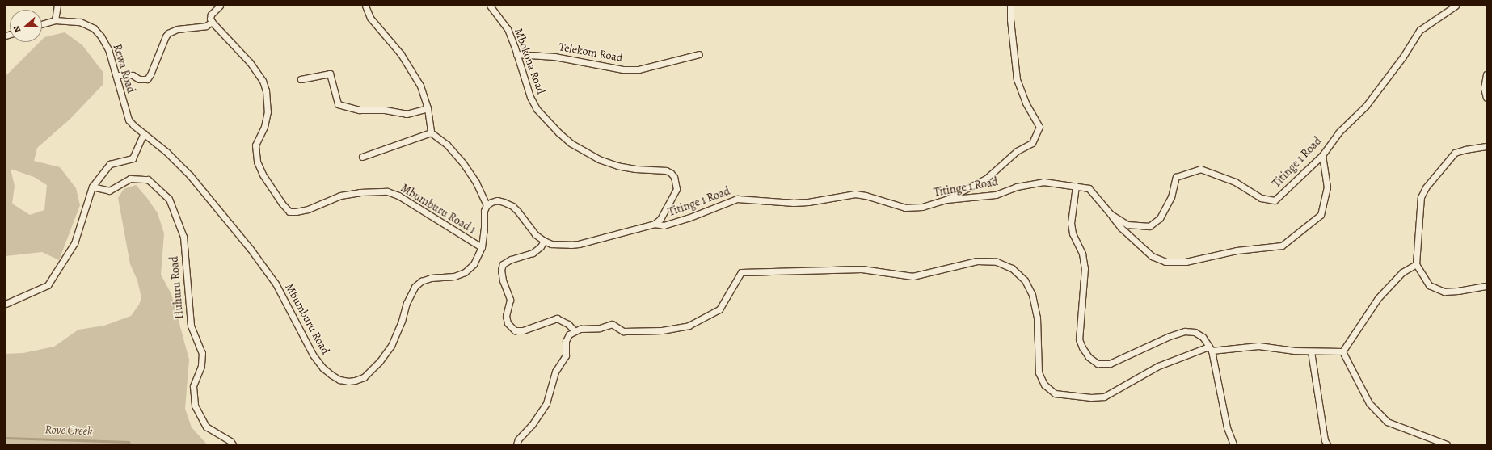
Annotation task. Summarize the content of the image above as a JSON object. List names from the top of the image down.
{
  "streets": {
    "street": [
      "Telekom Road",
      "Mbokona Road",
      "Rewa Road",
      "Titinge 1 Road",
      "Mbumburu Road 1",
      "Huhuru Road",
      "Mbumburu Road"
    ]
  },
  "crossings": [
    ["Telekom Road", "Mbokona Road"],
    ["Mbokona Road", "Titinge 1 Road"],
    ["Rewa Road", "Mbumburu Road"],
    ["Mbumburu Road 1", "Mbumburu Road"]
  ],
  "water": ["Rove Creek"],
  "north": "left"
}
